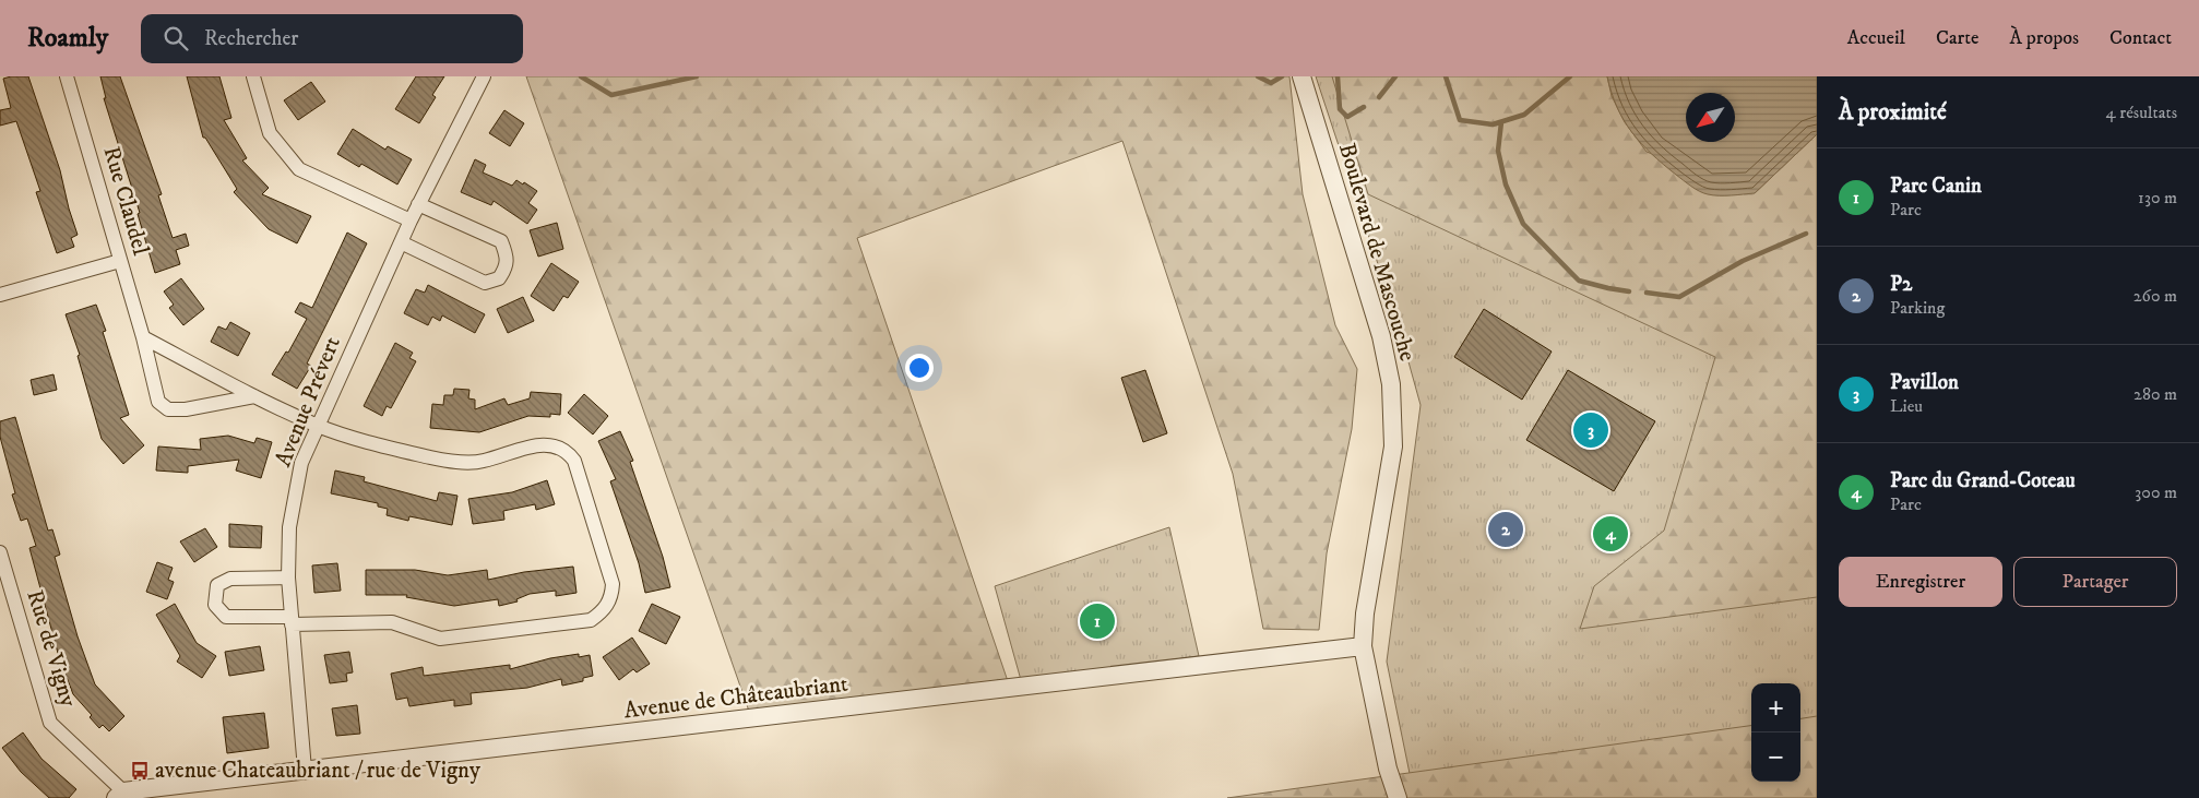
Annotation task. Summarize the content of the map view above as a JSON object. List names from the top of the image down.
{
  "streets": {
    "street": [
      "Rue Claudel",
      "Boulevard de Mascouche",
      "Avenue Prévert",
      "Rue de Vigny",
      "Avenue de Châteaubriant"
    ]
  },
  "crossings": [
    ["Boulevard de Mascouche", "Avenue de Châteaubriant"],
    ["Avenue Prévert", "Avenue de Châteaubriant"],
    ["Rue de Vigny", "Avenue de Châteaubriant"]
  ],
  "places": {
    "bus stop": ["avenue Chateaubriant / rue de Vigny"]
  },
  "north": "bottom left",
  "page": {
    "header": "Roamly",
    "search": "Rechercher",
    "nav": [
      "Accueil",
      "Carte",
      "À propos",
      "Contact"
    ],
    "heading": ["À proximité", "4 résultats"],
    "list": [
      {
        "mark": "1",
        "name": "Parc Canin",
        "note": "Parc",
        "value": "130 m"
      },
      {
        "mark": "2",
        "name": "P2",
        "note": "Parking",
        "value": "260 m"
      },
      {
        "mark": "3",
        "name": "Pavillon",
        "note": "Lieu",
        "value": "280 m"
      },
      {
        "mark": "4",
        "name": "Parc du Grand-Coteau",
        "note": "Parc",
        "value": "300 m"
      }
    ],
    "pins": [
      "3",
      "2",
      "4",
      "1"
    ],
    "buttons": ["Enregistrer", "Partager"],
    "map_buttons": ["+", "−"]
  }
}
